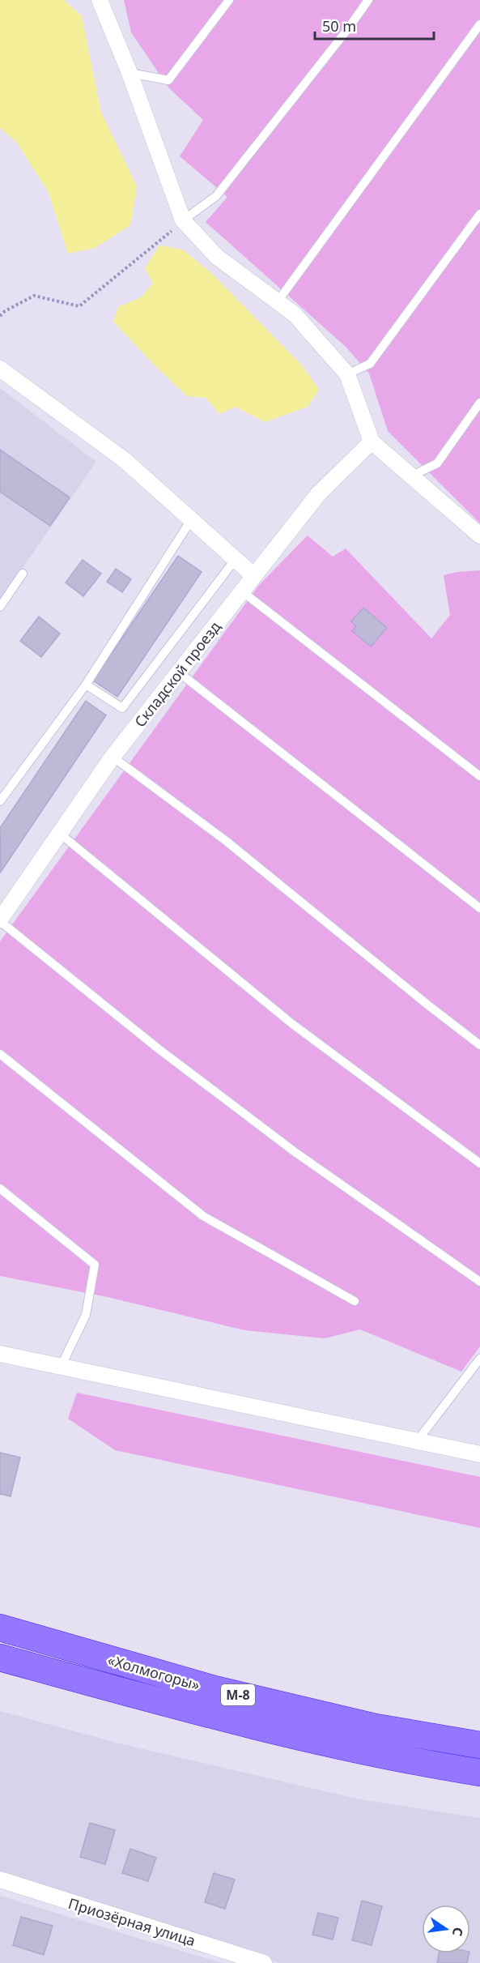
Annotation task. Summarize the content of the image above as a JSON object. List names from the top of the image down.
{
  "streets": {
    "highway": ["«Холмогоры»", "М-8"],
    "street": ["Складской проезд", "Приозёрная улица"]
  },
  "scale_bar": "50 m",
  "north": "right"
}
